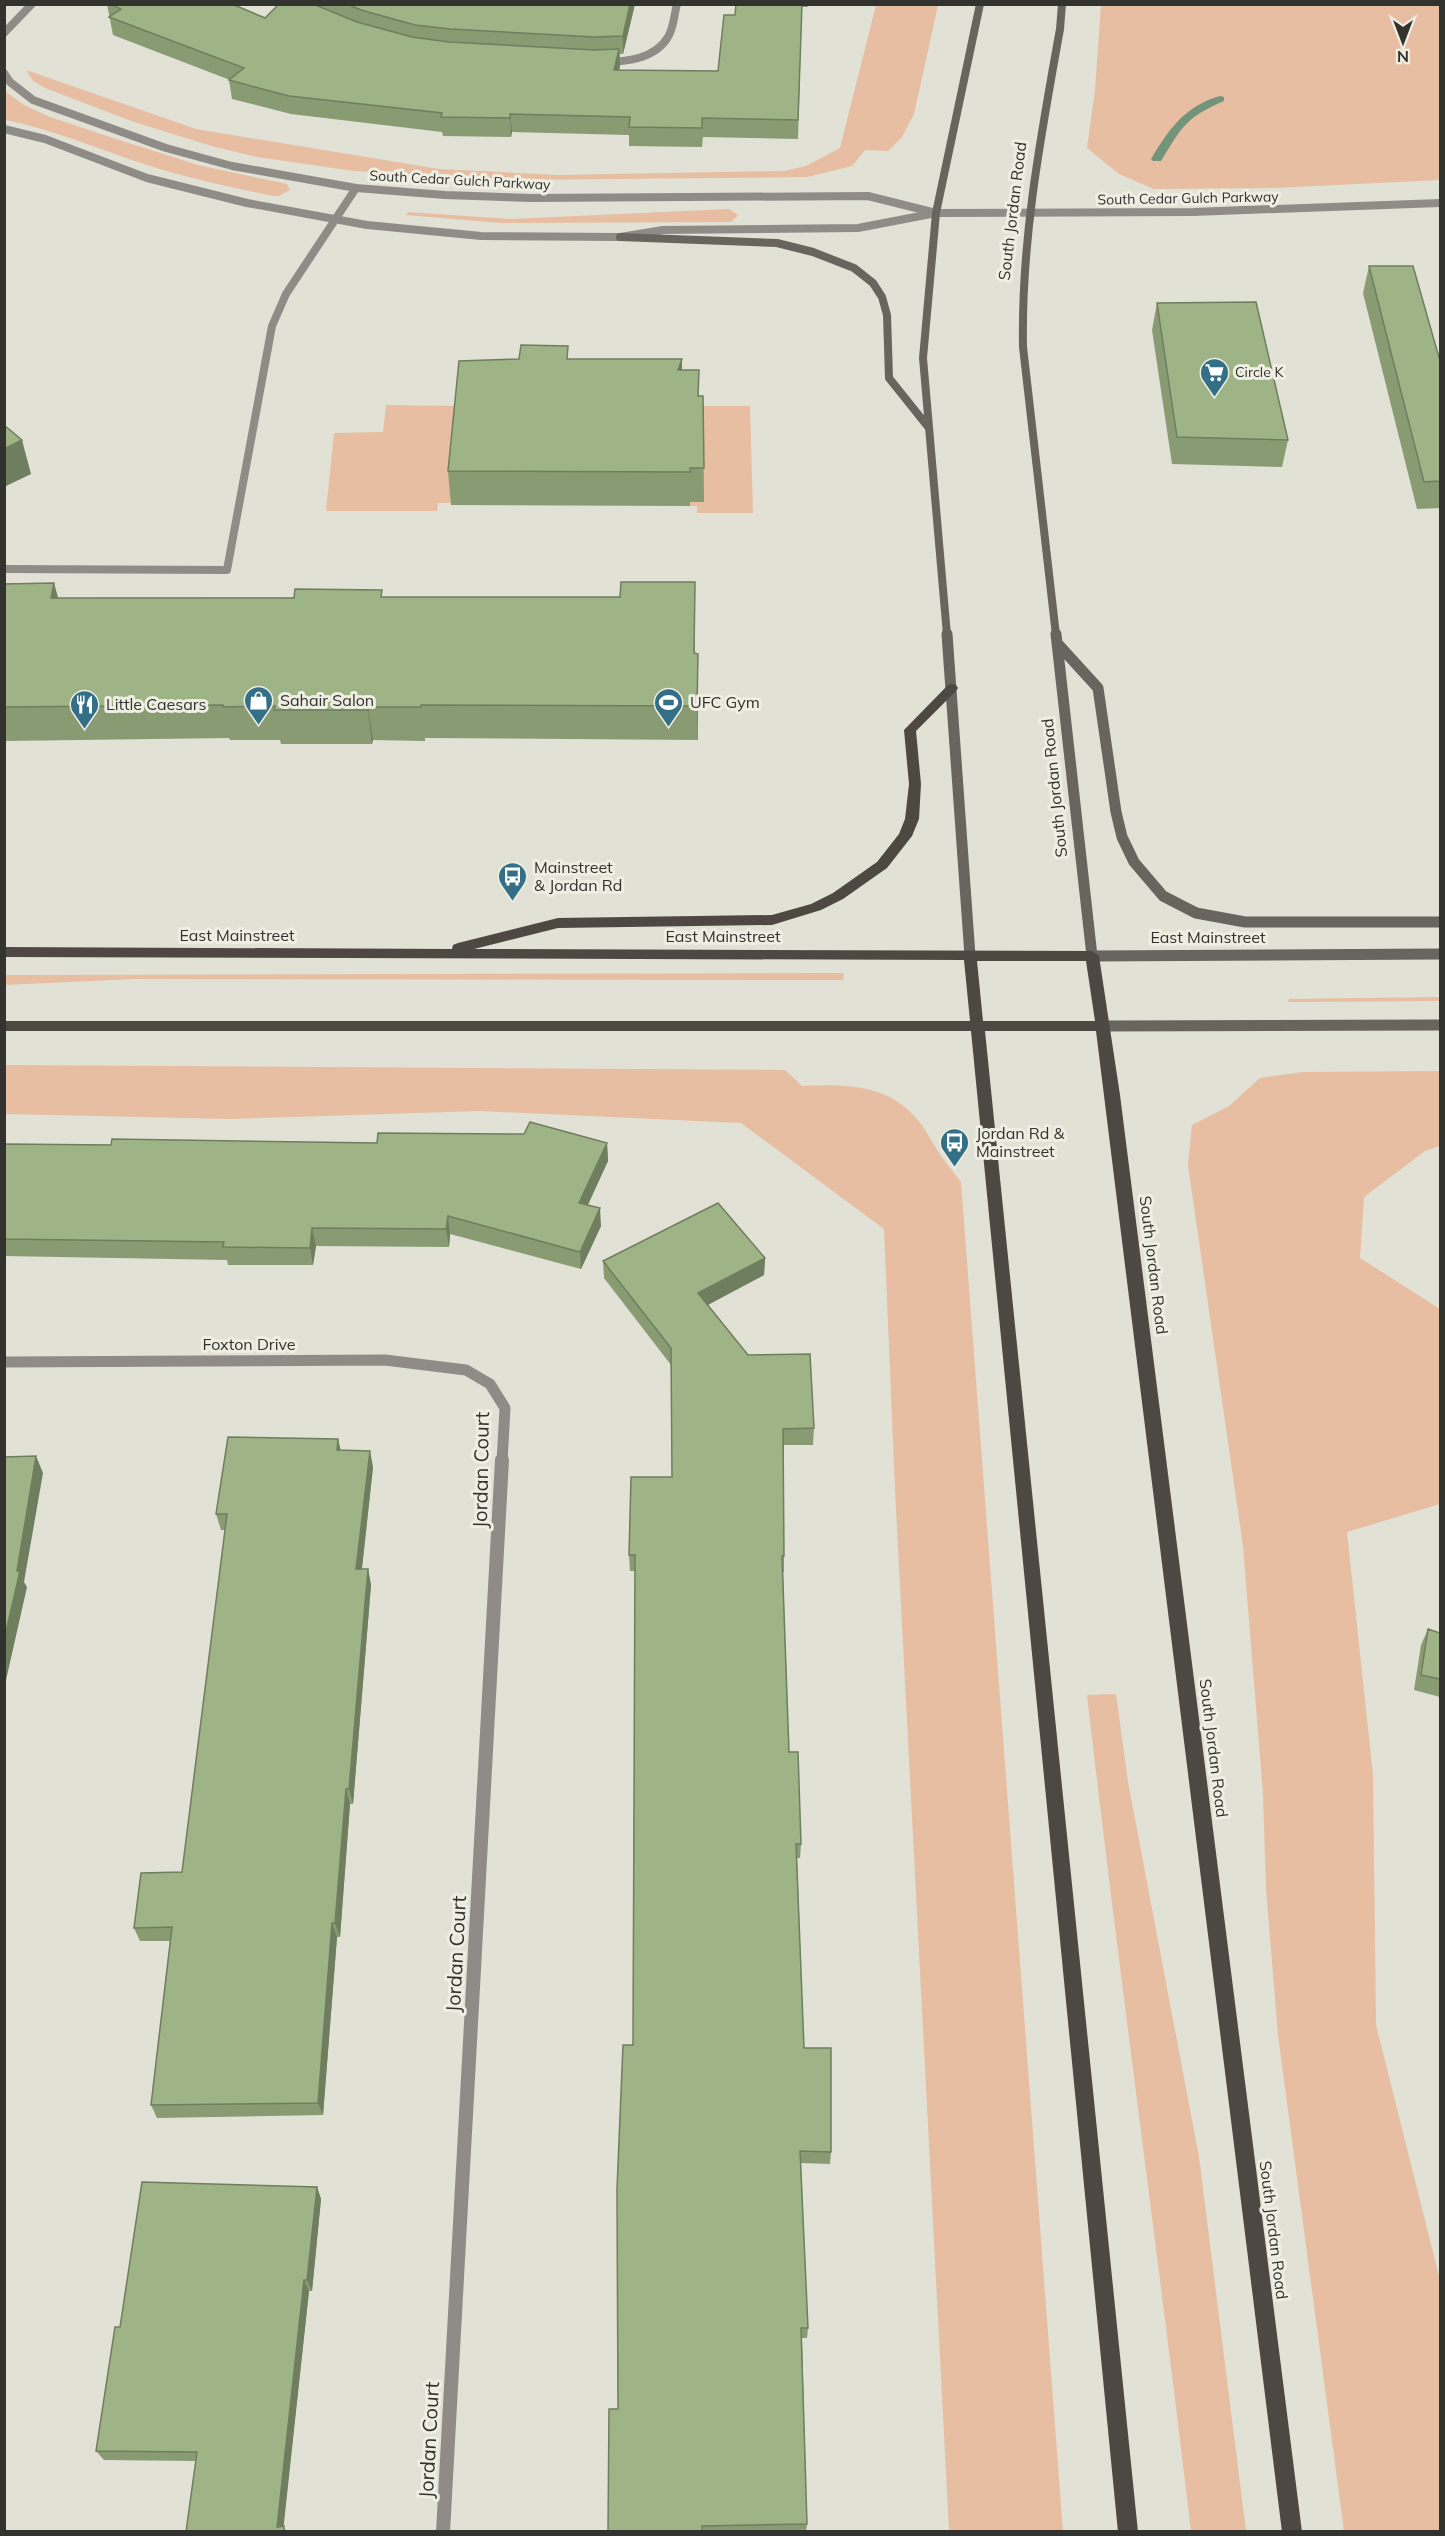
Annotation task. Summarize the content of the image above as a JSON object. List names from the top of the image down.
{
  "streets": {
    "main road": ["South Jordan Road", "East Mainstreet"],
    "street": ["South Cedar Gulch Parkway", "Foxton Drive", "Jordan Court"]
  },
  "crossings": [
    ["South Cedar Gulch Parkway", "South Jordan Road"],
    ["South Jordan Road", "East Mainstreet"],
    ["Foxton Drive", "Jordan Court"]
  ],
  "places": {
    "supermarket": ["Circle K"],
    "shop": ["Sahair Salon"],
    "sports": ["UFC Gym"],
    "restaurant": ["Little Caesars"],
    "bus stop": ["Mainstreet & Jordan Rd", "Jordan Rd & Mainstreet"]
  },
  "north": "bottom"
}
